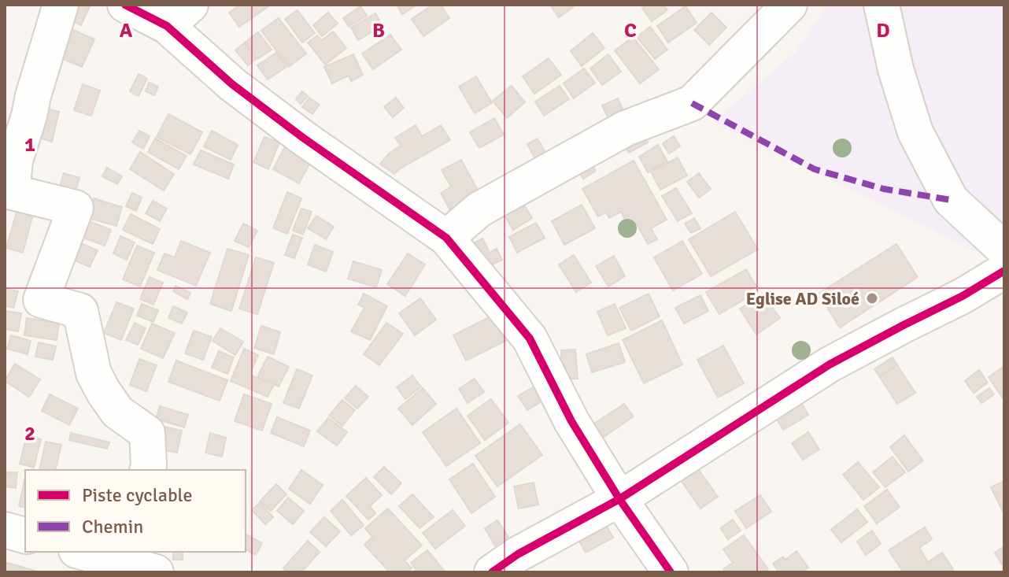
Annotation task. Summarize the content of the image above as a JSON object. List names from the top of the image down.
{
  "places": ["Eglise AD Siloé"],
  "legend": ["Piste cyclable", "Chemin"],
  "grid": {
    "columns": [
      "A",
      "B",
      "C",
      "D"
    ],
    "rows": ["1", "2"]
  }
}
